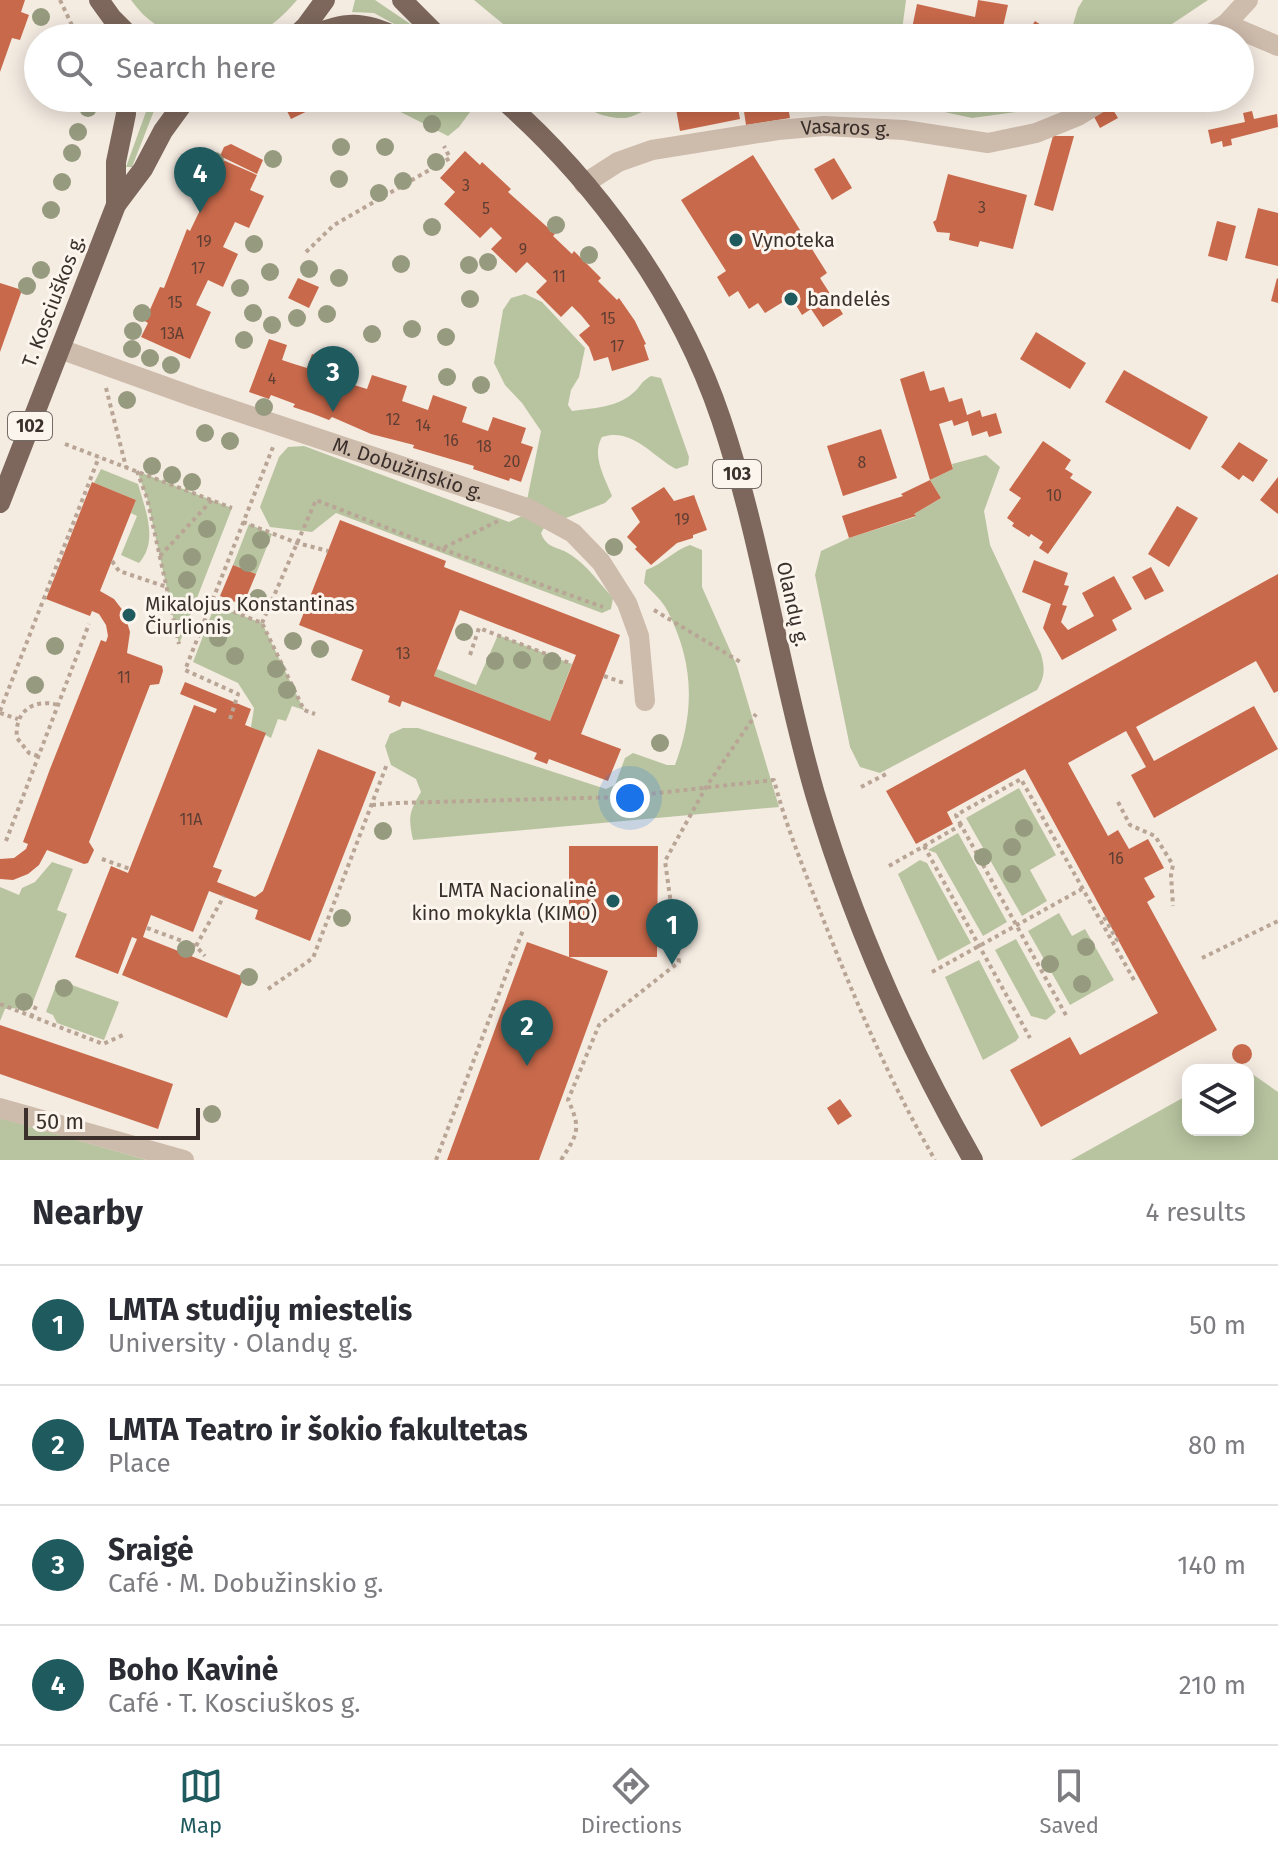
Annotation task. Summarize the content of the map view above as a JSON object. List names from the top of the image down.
{
  "streets": {
    "main road": [
      "T. Kosciuškos g.",
      "102",
      "103",
      "Olandų g."
    ],
    "street": ["Vasaros g.", "M. Dobužinskio g."]
  },
  "crossings": [
    ["Vasaros g.", "Olandų g."],
    ["T. Kosciuškos g.", "M. Dobužinskio g."]
  ],
  "places": [
    "Vynoteka",
    "bandelės",
    "Mikalojus Konstantinas Čiurlionis",
    "LMTA Nacionalinė kino mokykla (KIMO)"
  ],
  "house_numbers": [
    "3",
    "3",
    "5",
    "19",
    "9",
    "17",
    "11",
    "15",
    "15",
    "13A",
    "17",
    "4",
    "12",
    "14",
    "16",
    "18",
    "20",
    "8",
    "10",
    "19",
    "13",
    "11",
    "11A",
    "16"
  ],
  "scale_bar": "50 m",
  "page": {
    "search": "Search here",
    "pins": [
      "4",
      "3",
      "1",
      "2"
    ],
    "scale": "50 m",
    "heading": ["Nearby", "4 results"],
    "list": [
      {
        "mark": "1",
        "name": "LMTA studijų miestelis",
        "note": "University · Olandų g.",
        "value": "50 m"
      },
      {
        "mark": "2",
        "name": "LMTA Teatro ir šokio fakultetas",
        "note": "Place",
        "value": "80 m"
      },
      {
        "mark": "3",
        "name": "Sraigė",
        "note": "Café · M. Dobužinskio g.",
        "value": "140 m"
      },
      {
        "mark": "4",
        "name": "Boho Kavinė",
        "note": "Café · T. Kosciuškos g.",
        "value": "210 m"
      }
    ],
    "nav": ["Map", "Directions", "Saved"]
  }
}
